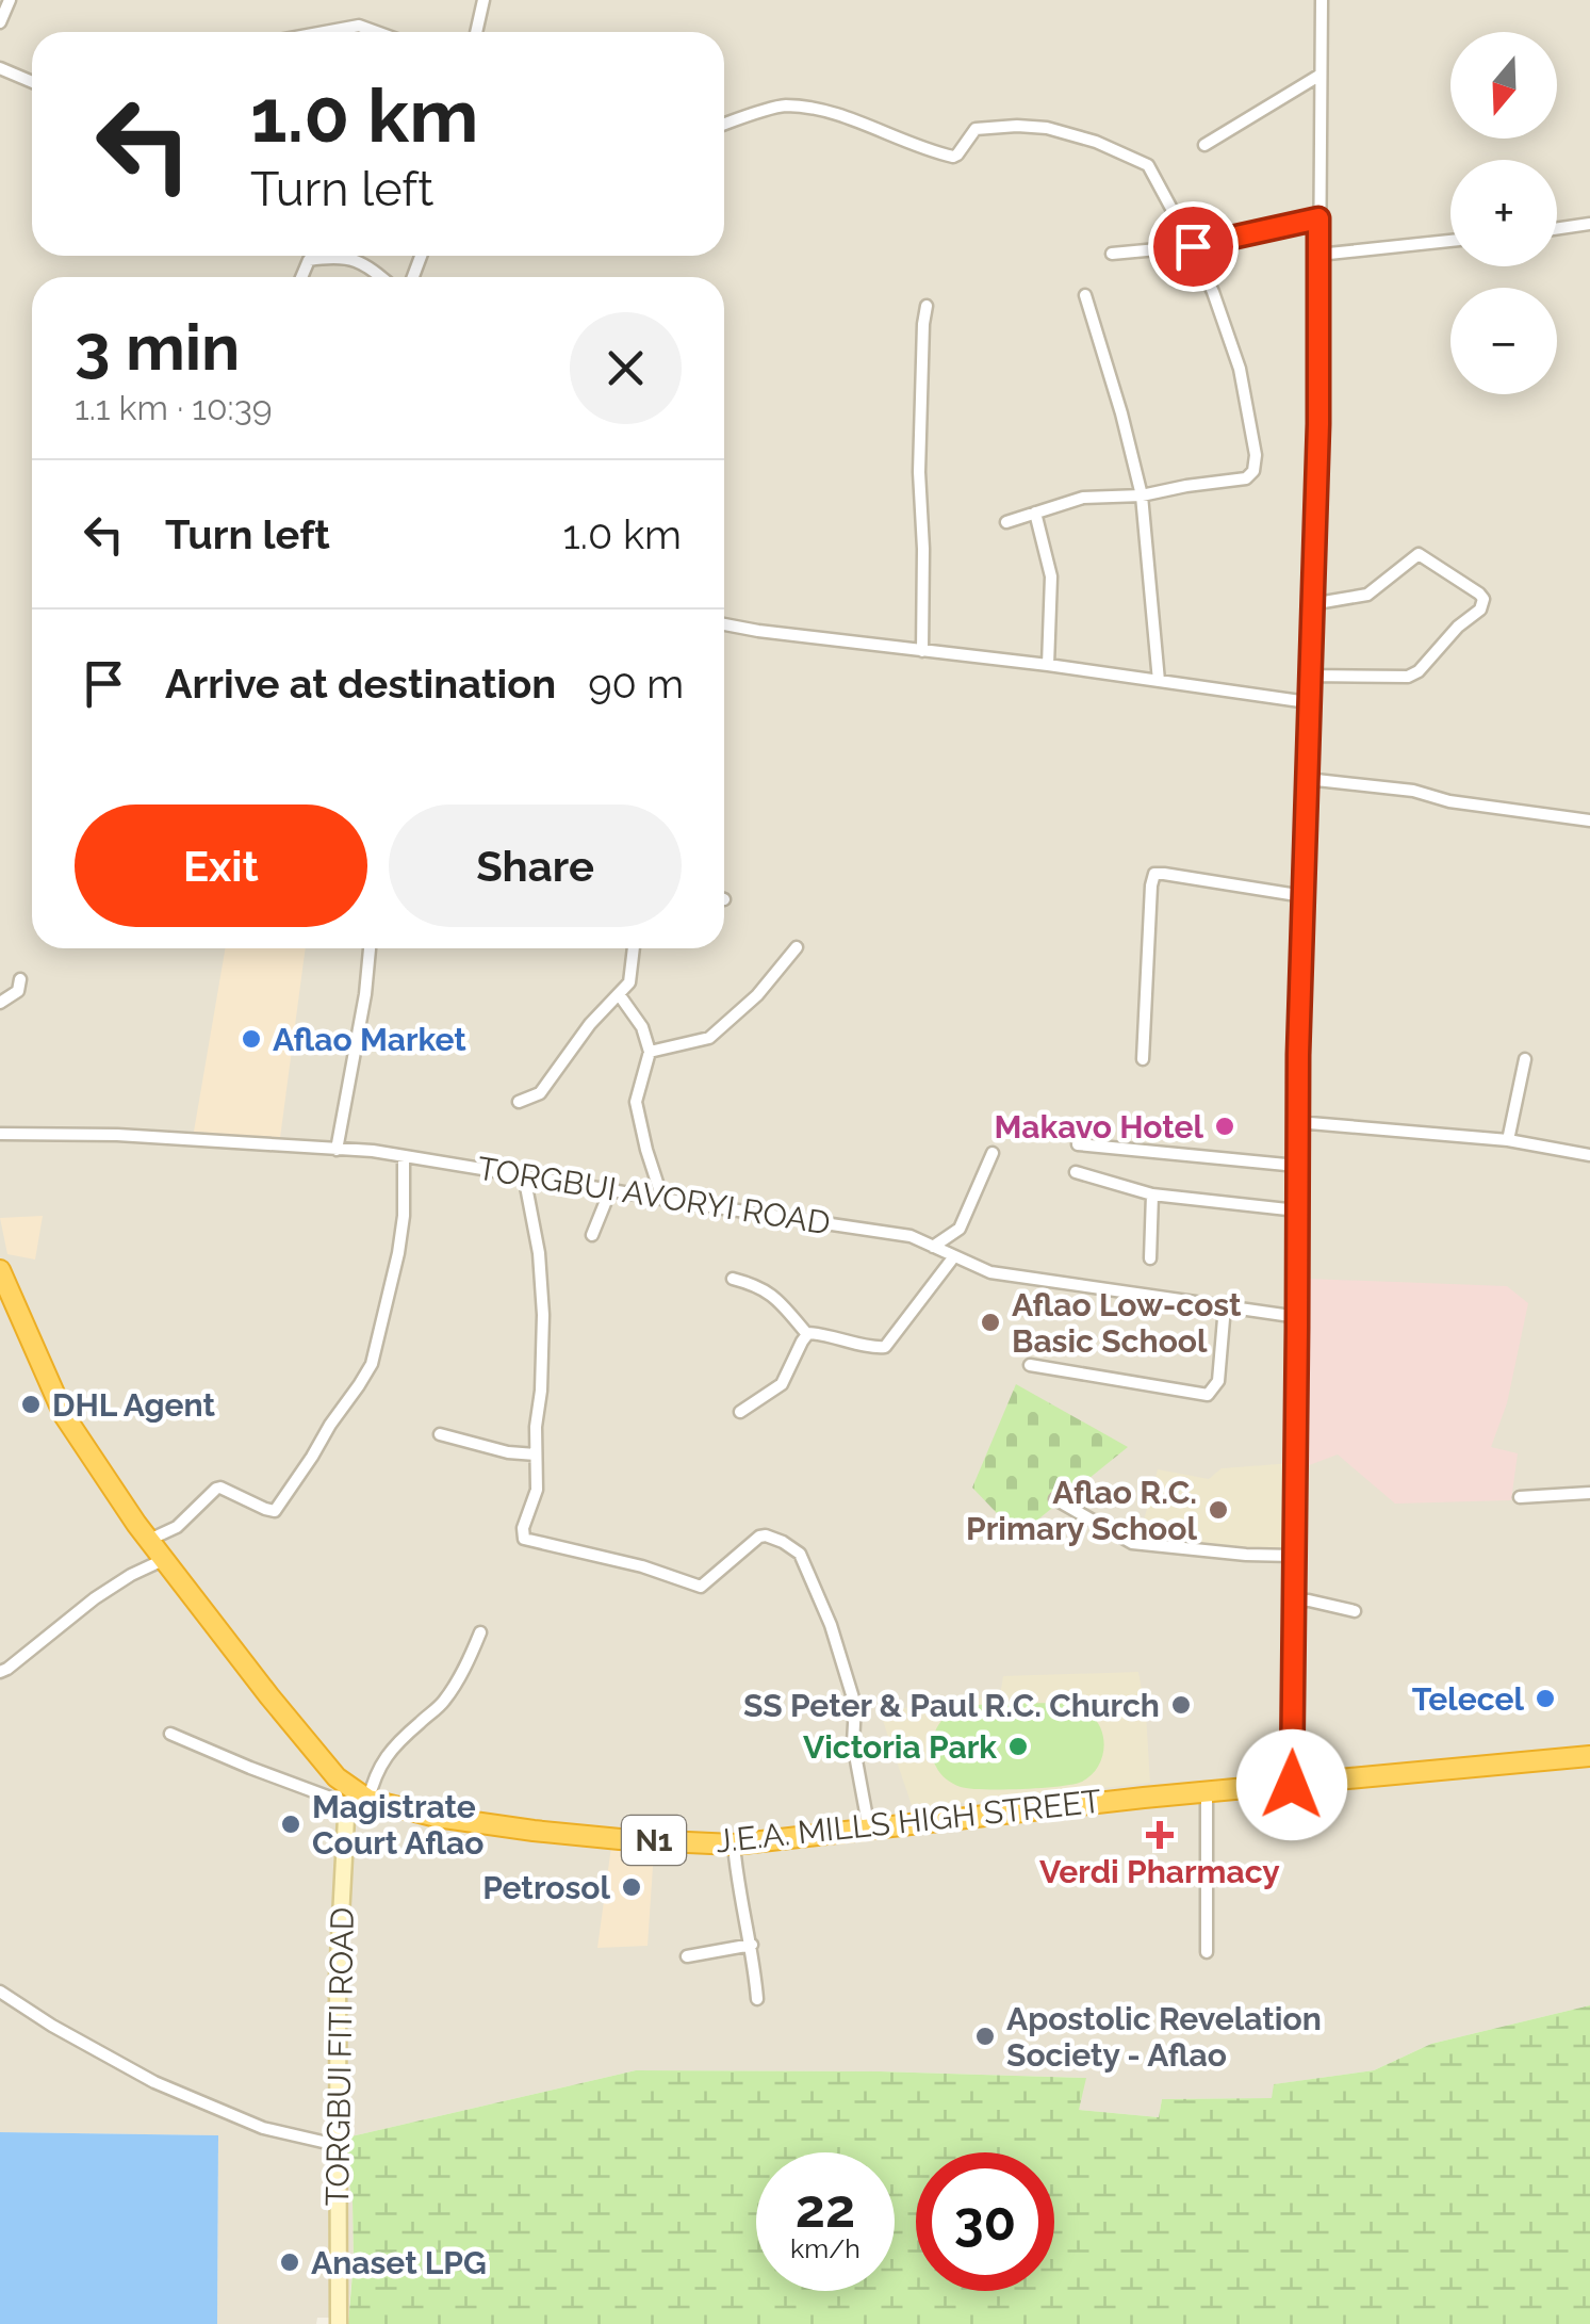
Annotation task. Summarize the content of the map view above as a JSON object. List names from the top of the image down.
{
  "streets": {
    "highway": ["J.E.A. MILLS HIGH STREET", "N1"],
    "street": ["TORGBUI AVORYI ROAD", "TORGBUI FITI ROAD"]
  },
  "crossings": [
    ["J.E.A. MILLS HIGH STREET", "TORGBUI FITI ROAD"]
  ],
  "places": {
    "other": [
      "Aflao Market",
      "Makavo Hotel",
      "Aflao Low-cost Basic School",
      "DHL Agent",
      "Aflao R.C. Primary School",
      "Telecel",
      "SS Peter & Paul R.C. Church",
      "Victoria Park",
      "Magistrate Court Aflao",
      "Petrosol",
      "Apostolic Revelation Society - Aflao",
      "Anaset LPG"
    ],
    "health": ["Verdi Pharmacy"]
  },
  "north": "bottom",
  "page": {
    "map_buttons": ["+", "−"],
    "turn": ["1.0 km", "Turn left"],
    "heading": ["3 min", "1.1 km · 10:39"],
    "list": [
      {
        "name": "Turn left",
        "value": "1.0 km"
      },
      {
        "name": "Arrive at destination",
        "value": "90 m"
      }
    ],
    "buttons": ["Exit", "Share"],
    "speed": "22 km/h",
    "limit": "30"
  }
}
